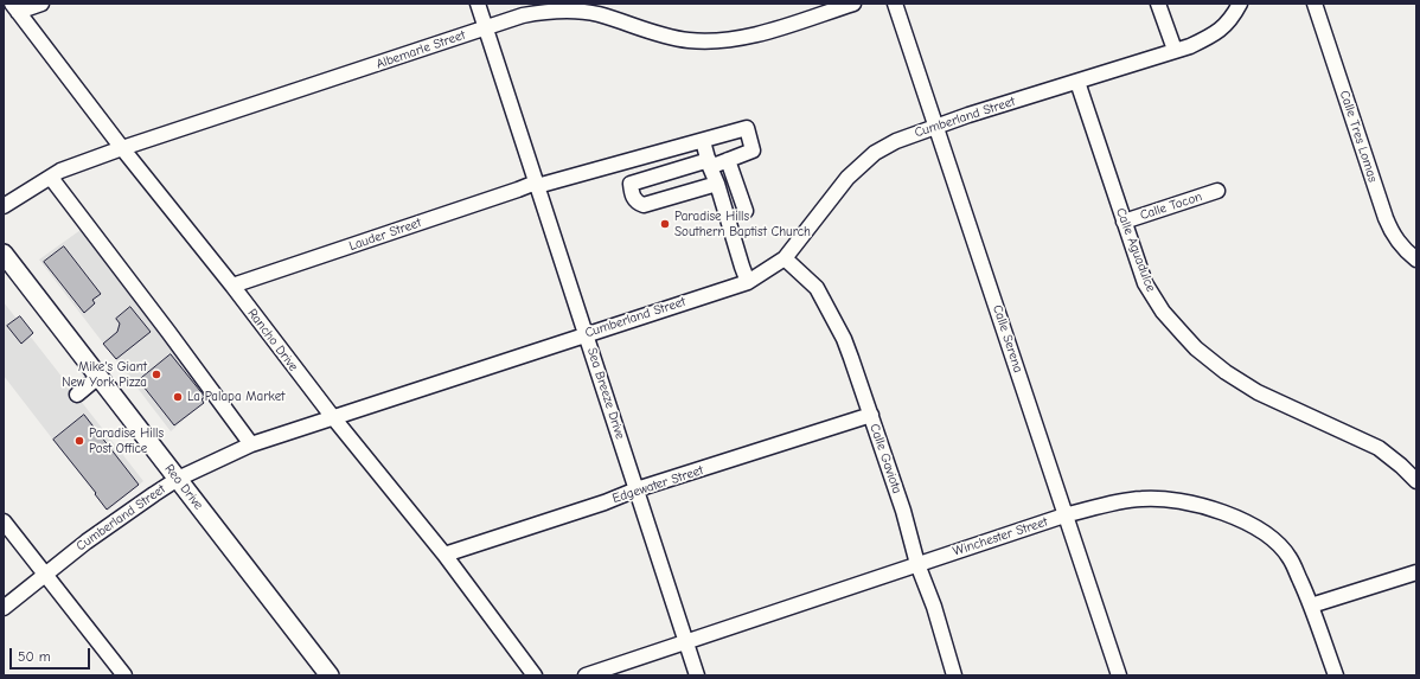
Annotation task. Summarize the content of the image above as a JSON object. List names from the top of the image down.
{
  "streets": {
    "main road": ["Reo Drive"],
    "street": [
      "Albemarle Street",
      "Cumberland Street",
      "Calle Tres Lomas",
      "Calle Tocon",
      "Lauder Street",
      "Calle Aguadulce",
      "Calle Serena",
      "Rancho Drive",
      "Sea Breeze Drive",
      "Calle Gaviota",
      "Edgewater Street",
      "Winchester Street"
    ]
  },
  "crossings": [
    ["Albemarle Street", "Rancho Drive"],
    ["Albemarle Street", "Sea Breeze Drive"],
    ["Cumberland Street", "Calle Aguadulce"],
    ["Cumberland Street", "Calle Serena"],
    ["Cumberland Street", "Rancho Drive"],
    ["Cumberland Street", "Sea Breeze Drive"],
    ["Cumberland Street", "Calle Gaviota"],
    ["Cumberland Street", "Reo Drive"],
    ["Calle Tocon", "Calle Aguadulce"],
    ["Lauder Street", "Rancho Drive"],
    ["Lauder Street", "Sea Breeze Drive"],
    ["Calle Serena", "Winchester Street"],
    ["Rancho Drive", "Edgewater Street"],
    ["Sea Breeze Drive", "Edgewater Street"],
    ["Sea Breeze Drive", "Winchester Street"],
    ["Calle Gaviota", "Edgewater Street"],
    ["Calle Gaviota", "Winchester Street"]
  ],
  "places": [
    "Paradise Hills Southern Baptist Church",
    "Mike's Giant New York Pizza",
    "La Palapa Market",
    "Paradise Hills Post Office"
  ],
  "scale_bar": "50 m"
}
